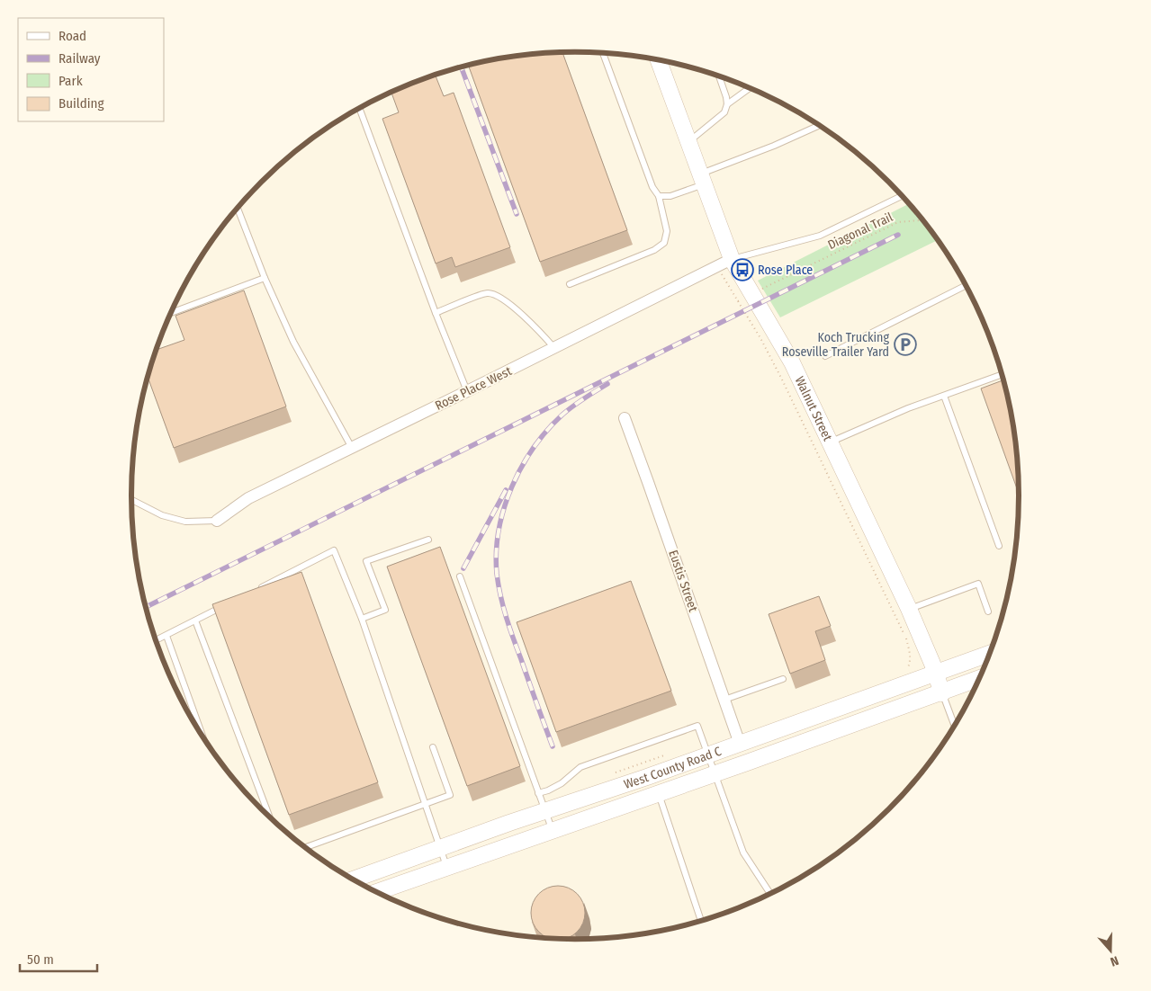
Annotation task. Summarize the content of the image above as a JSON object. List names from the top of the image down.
{
  "streets": {
    "main road": ["Walnut Street", "West County Road C"],
    "street": ["Rose Place West", "Eustis Street"],
    "path": ["Diagonal Trail"]
  },
  "crossings": [
    ["Diagonal Trail", "Walnut Street"],
    ["Rose Place West", "Walnut Street"],
    ["Walnut Street", "West County Road C"],
    ["Eustis Street", "West County Road C"]
  ],
  "places": {
    "bus stop": ["Rose Place"],
    "parking": ["Koch Trucking Roseville Trailer Yard"]
  },
  "legend": [
    "Road",
    "Railway",
    "Park",
    "Building"
  ],
  "scale_bar": "50 m",
  "north": "bottom"
}
